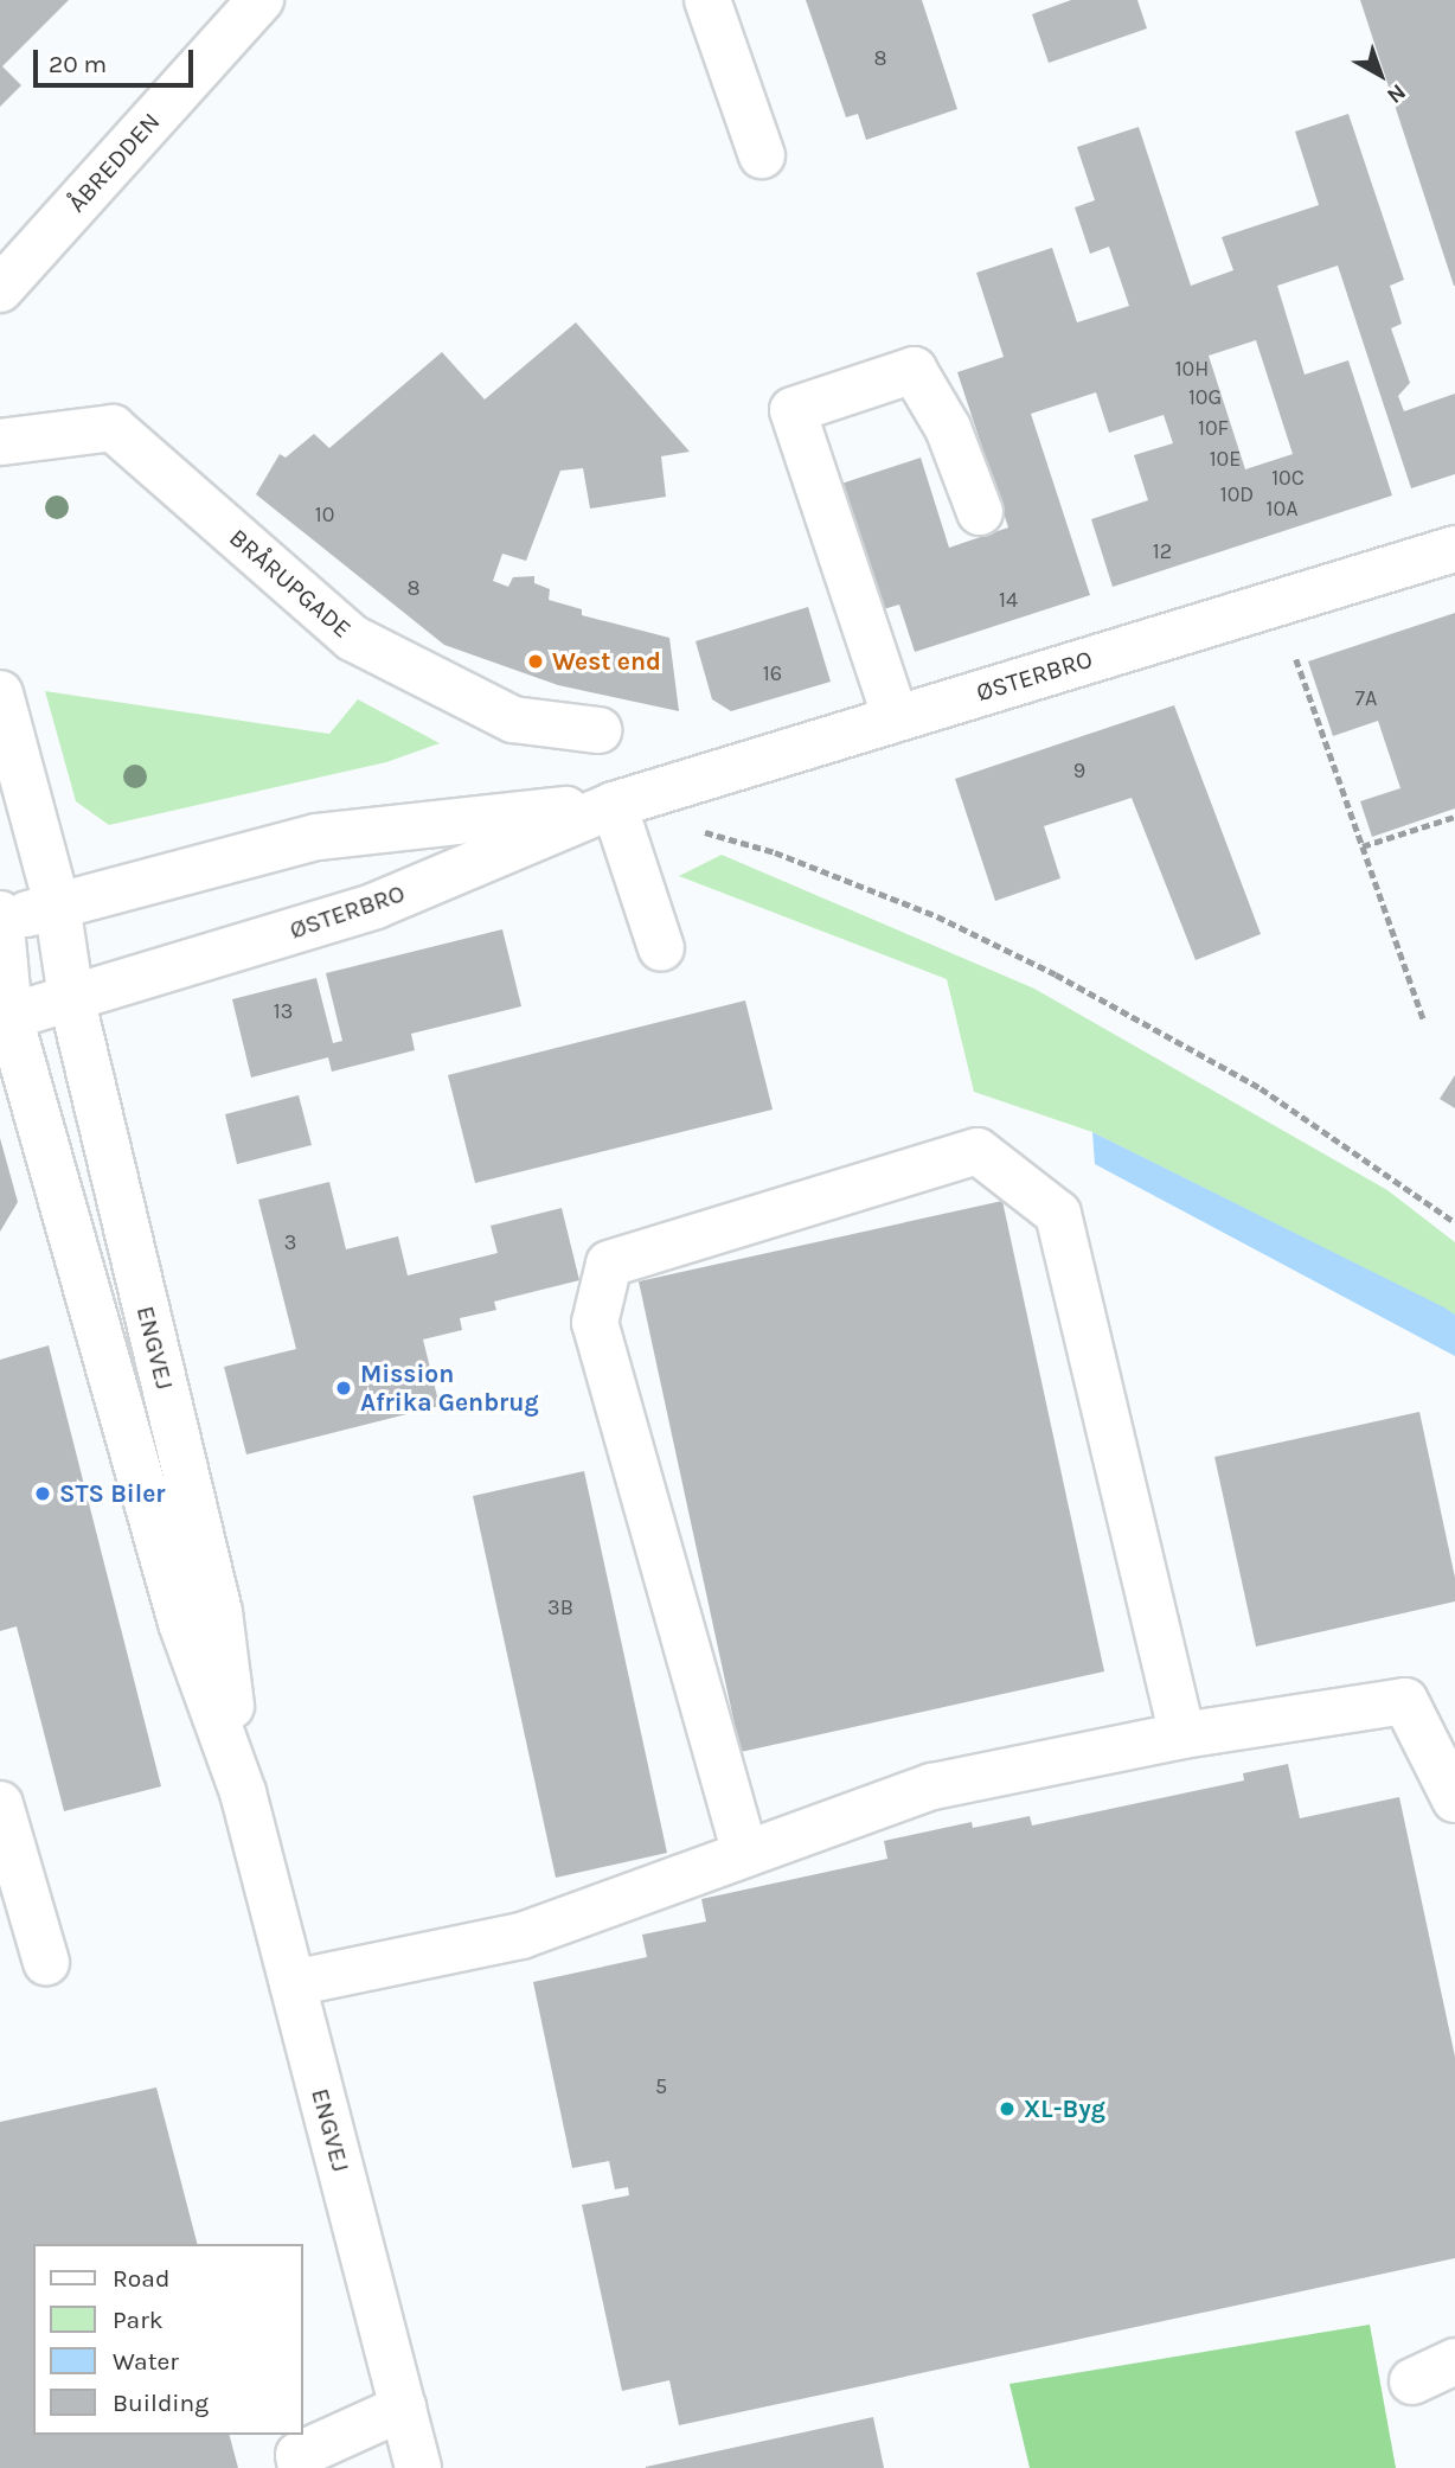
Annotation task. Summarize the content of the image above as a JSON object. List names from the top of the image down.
{
  "streets": {
    "street": [
      "ÅBREDDEN",
      "BRÅRUPGADE",
      "ØSTERBRO",
      "ENGVEJ"
    ]
  },
  "crossings": [
    ["ØSTERBRO", "ENGVEJ"]
  ],
  "places": [
    "West end",
    "Mission Afrika Genbrug",
    "STS Biler",
    "XL-Byg"
  ],
  "house_numbers": [
    "8",
    "10H",
    "10G",
    "10F",
    "10E",
    "10C",
    "10D",
    "10A",
    "10",
    "12",
    "8",
    "14",
    "16",
    "7A",
    "9",
    "13",
    "3",
    "3B",
    "5"
  ],
  "legend": [
    "Road",
    "Park",
    "Water",
    "Building"
  ],
  "scale_bar": "20 m",
  "north": "bottom right"
}
